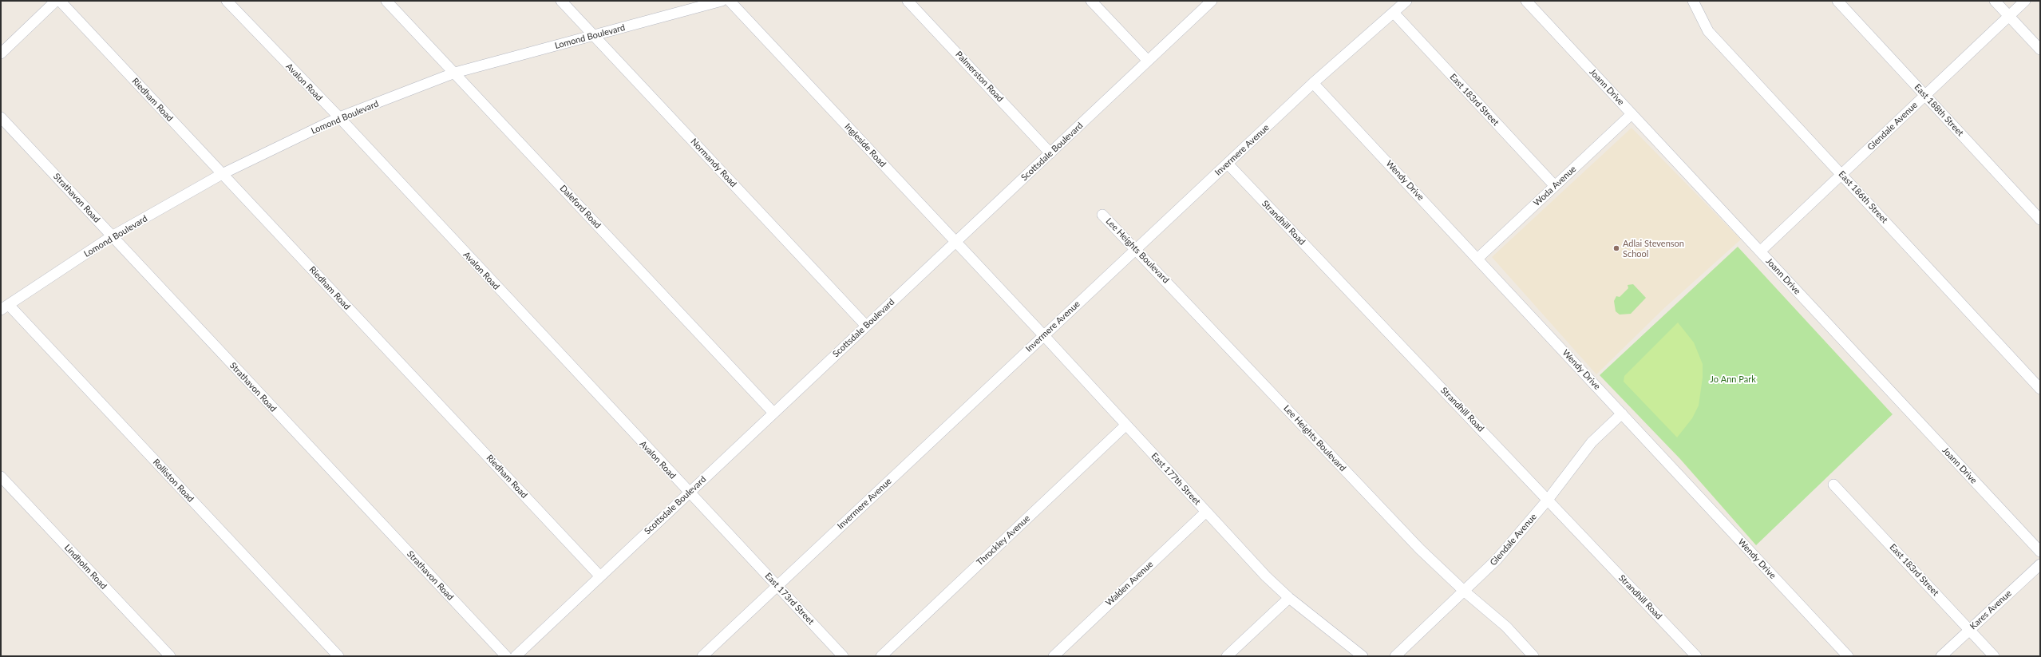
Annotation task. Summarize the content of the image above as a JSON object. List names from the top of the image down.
{
  "streets": {
    "street": [
      "Lomond Boulevard",
      "Palmerston Road",
      "Avalon Road",
      "Joann Drive",
      "Riedham Road",
      "East 183rd Street",
      "East 188th Street",
      "Glendale Avenue",
      "Ingleside Road",
      "Invermere Avenue",
      "Scottsdale Boulevard",
      "Normandy Road",
      "Wendy Drive",
      "Woda Avenue",
      "East 186th Street",
      "Strathavon Road",
      "Daleford Road",
      "Strandhill Road",
      "Lee Heights Boulevard",
      "East 177th Street",
      "Rolliston Road",
      "Throckley Avenue",
      "Lindholm Road",
      "Walden Avenue",
      "East 173rd Street",
      "Kares Avenue"
    ]
  },
  "crossings": [
    ["Lomond Boulevard", "Avalon Road"],
    ["Lomond Boulevard", "Riedham Road"],
    ["Lomond Boulevard", "Normandy Road"],
    ["Lomond Boulevard", "Strathavon Road"],
    ["Lomond Boulevard", "Daleford Road"],
    ["Lomond Boulevard", "Rolliston Road"],
    ["Palmerston Road", "Scottsdale Boulevard"],
    ["Avalon Road", "Scottsdale Boulevard"],
    ["Avalon Road", "East 173rd Street"],
    ["Joann Drive", "Glendale Avenue"],
    ["Joann Drive", "Woda Avenue"],
    ["Riedham Road", "Scottsdale Boulevard"],
    ["East 183rd Street", "Invermere Avenue"],
    ["East 183rd Street", "Woda Avenue"],
    ["East 183rd Street", "Kares Avenue"],
    ["East 188th Street", "Glendale Avenue"],
    ["Glendale Avenue", "Wendy Drive"],
    ["Glendale Avenue", "East 186th Street"],
    ["Glendale Avenue", "Strandhill Road"],
    ["Glendale Avenue", "Lee Heights Boulevard"],
    ["Ingleside Road", "Scottsdale Boulevard"],
    ["Ingleside Road", "East 177th Street"],
    ["Invermere Avenue", "Wendy Drive"],
    ["Invermere Avenue", "Strandhill Road"],
    ["Invermere Avenue", "Lee Heights Boulevard"],
    ["Invermere Avenue", "East 177th Street"],
    ["Invermere Avenue", "East 173rd Street"],
    ["Scottsdale Boulevard", "Normandy Road"],
    ["Scottsdale Boulevard", "Daleford Road"],
    ["Wendy Drive", "Woda Avenue"],
    ["East 177th Street", "Throckley Avenue"],
    ["East 177th Street", "Walden Avenue"]
  ],
  "parks": ["Jo Ann Park"],
  "places": ["Adlai Stevenson School"]
}
